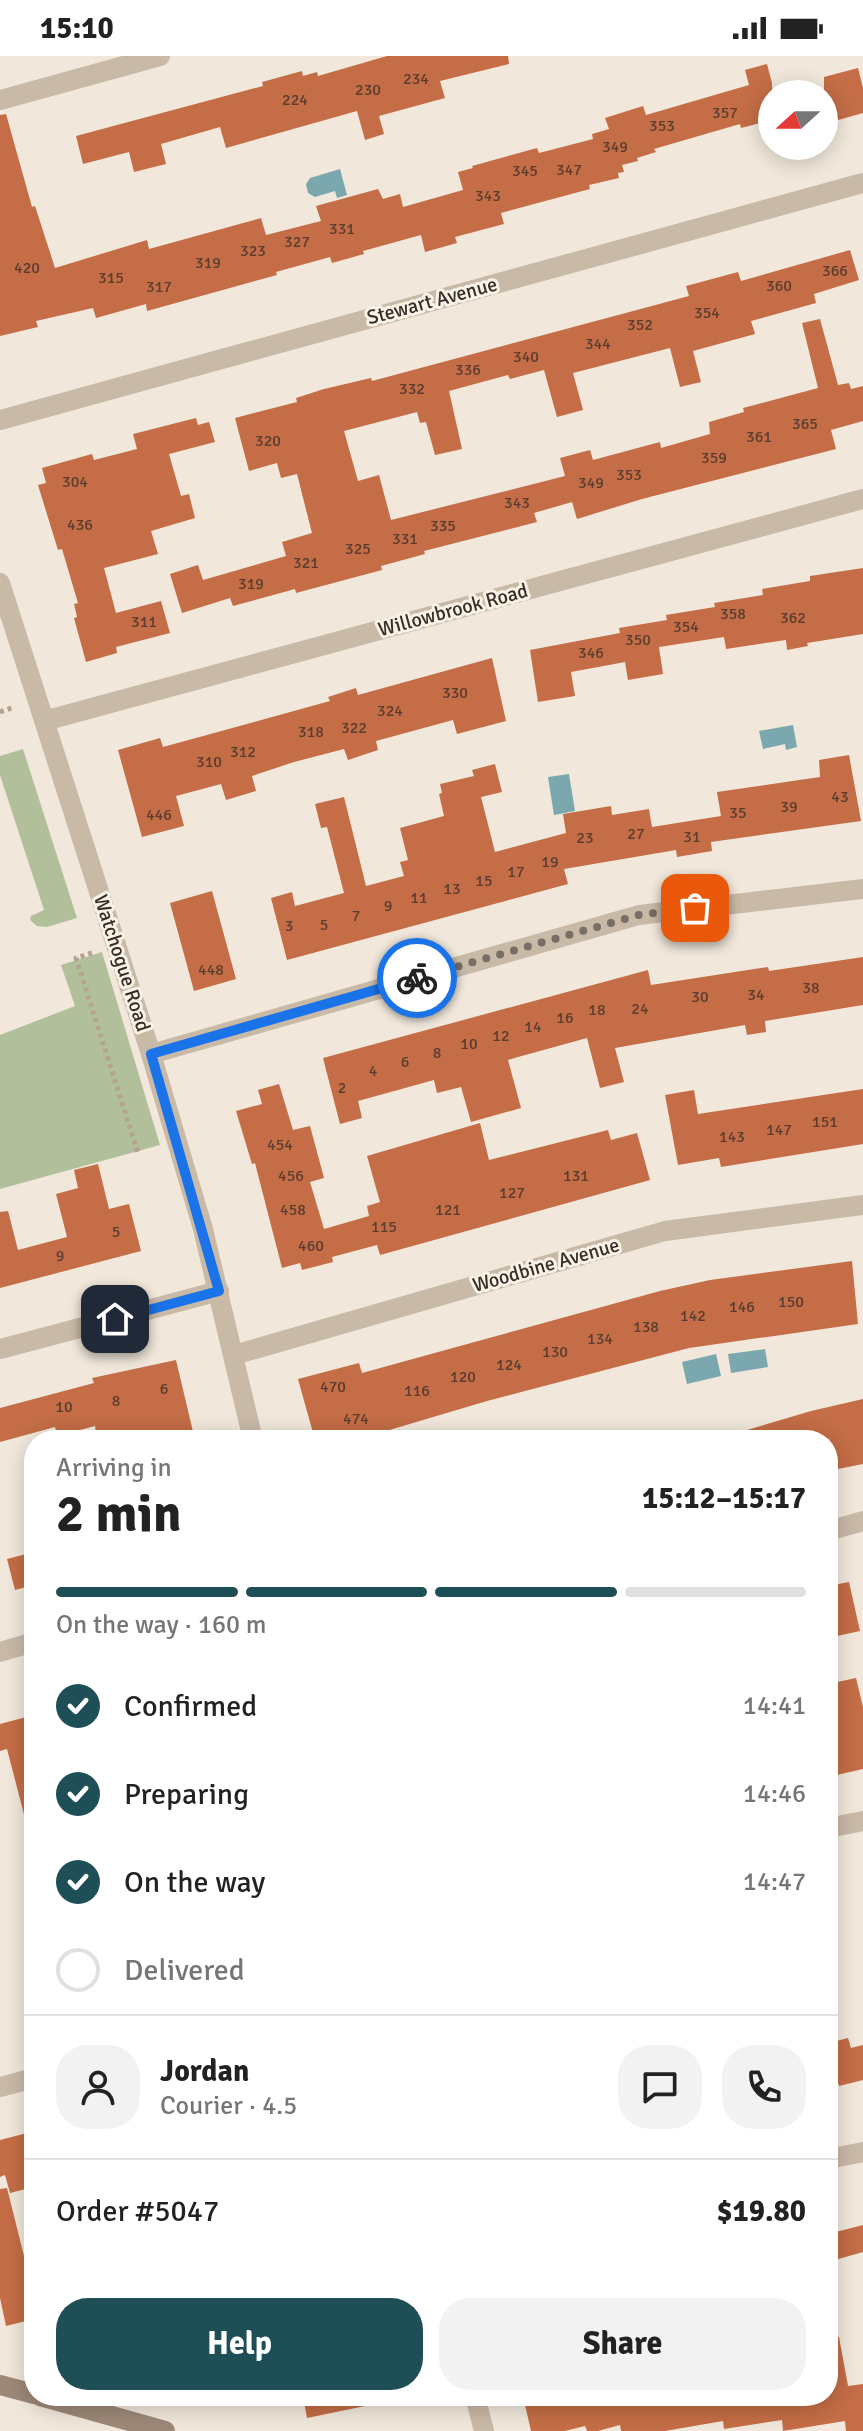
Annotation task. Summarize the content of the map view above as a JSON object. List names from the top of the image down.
{
  "streets": {
    "street": [
      "Stewart Avenue",
      "Willowbrook Road",
      "Watchogue Road",
      "Woodbine Avenue"
    ]
  },
  "crossings": [
    ["Willowbrook Road", "Watchogue Road"],
    ["Watchogue Road", "Woodbine Avenue"]
  ],
  "house_numbers": [
    "234",
    "230",
    "224",
    "357",
    "353",
    "349",
    "347",
    "345",
    "343",
    "331",
    "327",
    "323",
    "319",
    "420",
    "366",
    "315",
    "360",
    "317",
    "354",
    "352",
    "344",
    "340",
    "336",
    "332",
    "365",
    "361",
    "320",
    "359",
    "353",
    "304",
    "349",
    "343",
    "436",
    "335",
    "331",
    "325",
    "321",
    "319",
    "358",
    "362",
    "311",
    "354",
    "350",
    "346",
    "330",
    "324",
    "322",
    "318",
    "312",
    "310",
    "43",
    "39",
    "35",
    "446",
    "27",
    "31",
    "23",
    "19",
    "17",
    "15",
    "13",
    "11",
    "9",
    "7",
    "5",
    "3",
    "448",
    "38",
    "34",
    "30",
    "24",
    "18",
    "16",
    "14",
    "12",
    "10",
    "8",
    "6",
    "4",
    "2",
    "151",
    "147",
    "143",
    "454",
    "456",
    "131",
    "127",
    "458",
    "121",
    "115",
    "5",
    "460",
    "9",
    "150",
    "146",
    "142",
    "138",
    "134",
    "130",
    "124",
    "120",
    "470",
    "6",
    "116",
    "8",
    "10",
    "474"
  ],
  "north": "left",
  "page": {
    "status": "15:10",
    "heading": ["2 min", "Arriving in", "15:12–15:17"],
    "panel": [
      "Jordan",
      "Courier · 4.5",
      "Order #5047",
      "$19.80"
    ],
    "bar": "On the way · 160 m",
    "list": [
      ["Confirmed", "14:41"],
      ["Preparing", "14:46"],
      ["On the way", "14:47"],
      "Delivered"
    ],
    "buttons": ["Help", "Share"]
  }
}
